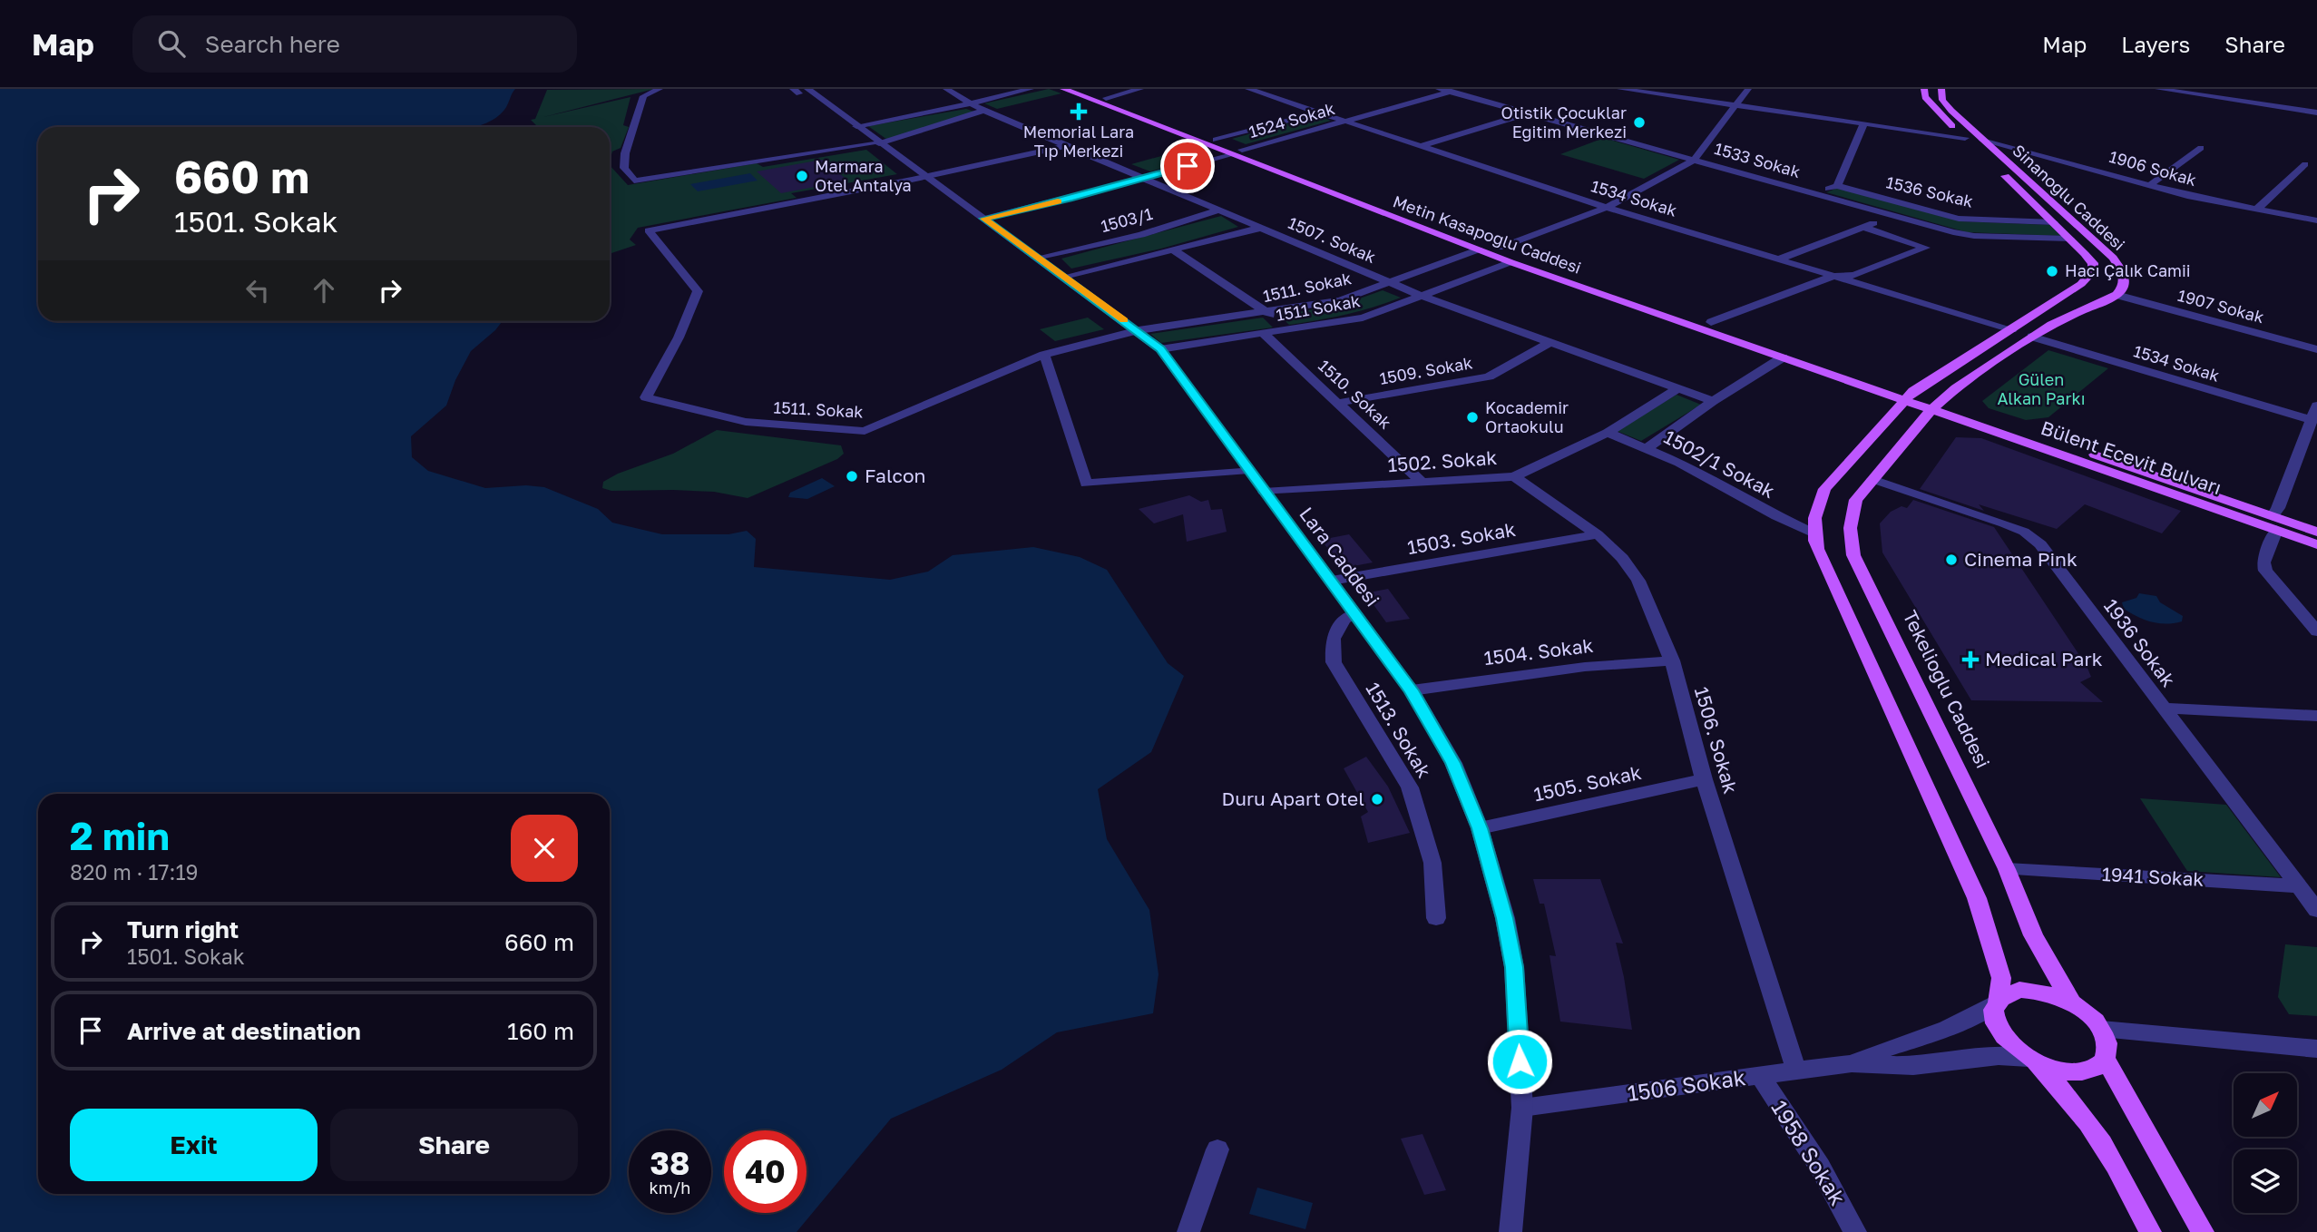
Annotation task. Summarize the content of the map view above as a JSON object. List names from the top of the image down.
{
  "streets": {
    "main road": [
      "Si̇nanoğlu Caddesi",
      "Metin Kasapoğlu Caddesi",
      "Bülent Ecevit Bulvarı",
      "Tekelioglu Caddesi"
    ],
    "street": [
      "1524 Sokak",
      "1533 Sokak",
      "1906 Sokak",
      "1536 Sokak",
      "1534 Sokak",
      "1503/1",
      "1507. Sokak",
      "1511. Sokak",
      "1907 Sokak",
      "1511 Sokak",
      "1509. Sokak",
      "1510. Sokak",
      "1502. Sokak",
      "1502/1 Sokak",
      "1503. Sokak",
      "Lara Caddesi",
      "1936 Sokak",
      "1504. Sokak",
      "1513. Sokak",
      "1506. Sokak",
      "1505. Sokak",
      "1941 Sokak",
      "1506 Sokak",
      "1958 Sokak"
    ]
  },
  "crossings": [
    ["1524 Sokak", "1533 Sokak"],
    ["1524 Sokak", "1534 Sokak"],
    ["1524 Sokak", "Metin Kasapoğlu Caddesi"],
    ["1533 Sokak", "Si̇nanoğlu Caddesi"],
    ["1906 Sokak", "Si̇nanoğlu Caddesi"],
    ["1536 Sokak", "Si̇nanoğlu Caddesi"],
    ["Si̇nanoğlu Caddesi", "1534 Sokak"],
    ["Si̇nanoğlu Caddesi", "Metin Kasapoğlu Caddesi"],
    ["Si̇nanoğlu Caddesi", "1907 Sokak"],
    ["Si̇nanoğlu Caddesi", "Bülent Ecevit Bulvarı"],
    ["1503/1", "1507. Sokak"],
    ["1503/1", "Lara Caddesi"],
    ["Metin Kasapoğlu Caddesi", "1511. Sokak"],
    ["Metin Kasapoğlu Caddesi", "1511 Sokak"],
    ["Metin Kasapoğlu Caddesi", "Bülent Ecevit Bulvarı"],
    ["1507. Sokak", "1511. Sokak"],
    ["1507. Sokak", "1511 Sokak"],
    ["1507. Sokak", "1509. Sokak"],
    ["1507. Sokak", "1502. Sokak"],
    ["1511. Sokak", "Lara Caddesi"],
    ["1511 Sokak", "1510. Sokak"],
    ["1511 Sokak", "Lara Caddesi"],
    ["1509. Sokak", "1510. Sokak"],
    ["1510. Sokak", "1502. Sokak"],
    ["Bülent Ecevit Bulvarı", "Tekelioglu Caddesi"],
    ["1502. Sokak", "1502/1 Sokak"],
    ["1502. Sokak", "Lara Caddesi"],
    ["1502. Sokak", "1506. Sokak"],
    ["1503. Sokak", "Lara Caddesi"],
    ["1503. Sokak", "1506. Sokak"],
    ["Lara Caddesi", "1504. Sokak"],
    ["Lara Caddesi", "1513. Sokak"],
    ["Lara Caddesi", "1505. Sokak"],
    ["Lara Caddesi", "1506 Sokak"],
    ["1936 Sokak", "Tekelioglu Caddesi"],
    ["1936 Sokak", "1941 Sokak"],
    ["1504. Sokak", "1506. Sokak"],
    ["Tekelioglu Caddesi", "1941 Sokak"],
    ["Tekelioglu Caddesi", "1506 Sokak"],
    ["1506. Sokak", "1505. Sokak"],
    ["1506. Sokak", "1506 Sokak"],
    ["1506 Sokak", "1958 Sokak"]
  ],
  "parks": ["Gülen Alkan Parkı"],
  "places": {
    "health": ["Memorial Lara Tıp Merkezi", "Medical Park"],
    "other": [
      "Otistik Çocuklar Eğitim Merkezi",
      "Marmara Otel Antalya",
      "Hacı Çalık Camii",
      "Kocademir Ortaokulu",
      "Falcon",
      "Cinema Pink",
      "Duru Apart Otel"
    ]
  },
  "north": "top right",
  "page": {
    "header": "Map",
    "search": "Search here",
    "nav": ["Map", "Layers", "Share"],
    "turn": ["660 m", "1501. Sokak"],
    "heading": ["2 min", "820 m · 17:19"],
    "list": [
      {
        "name": "Turn right",
        "note": "1501. Sokak",
        "value": "660 m"
      },
      {
        "name": "Arrive at destination",
        "value": "160 m"
      }
    ],
    "buttons": ["Exit", "Share"],
    "speed": "38 km/h",
    "limit": "40"
  }
}
